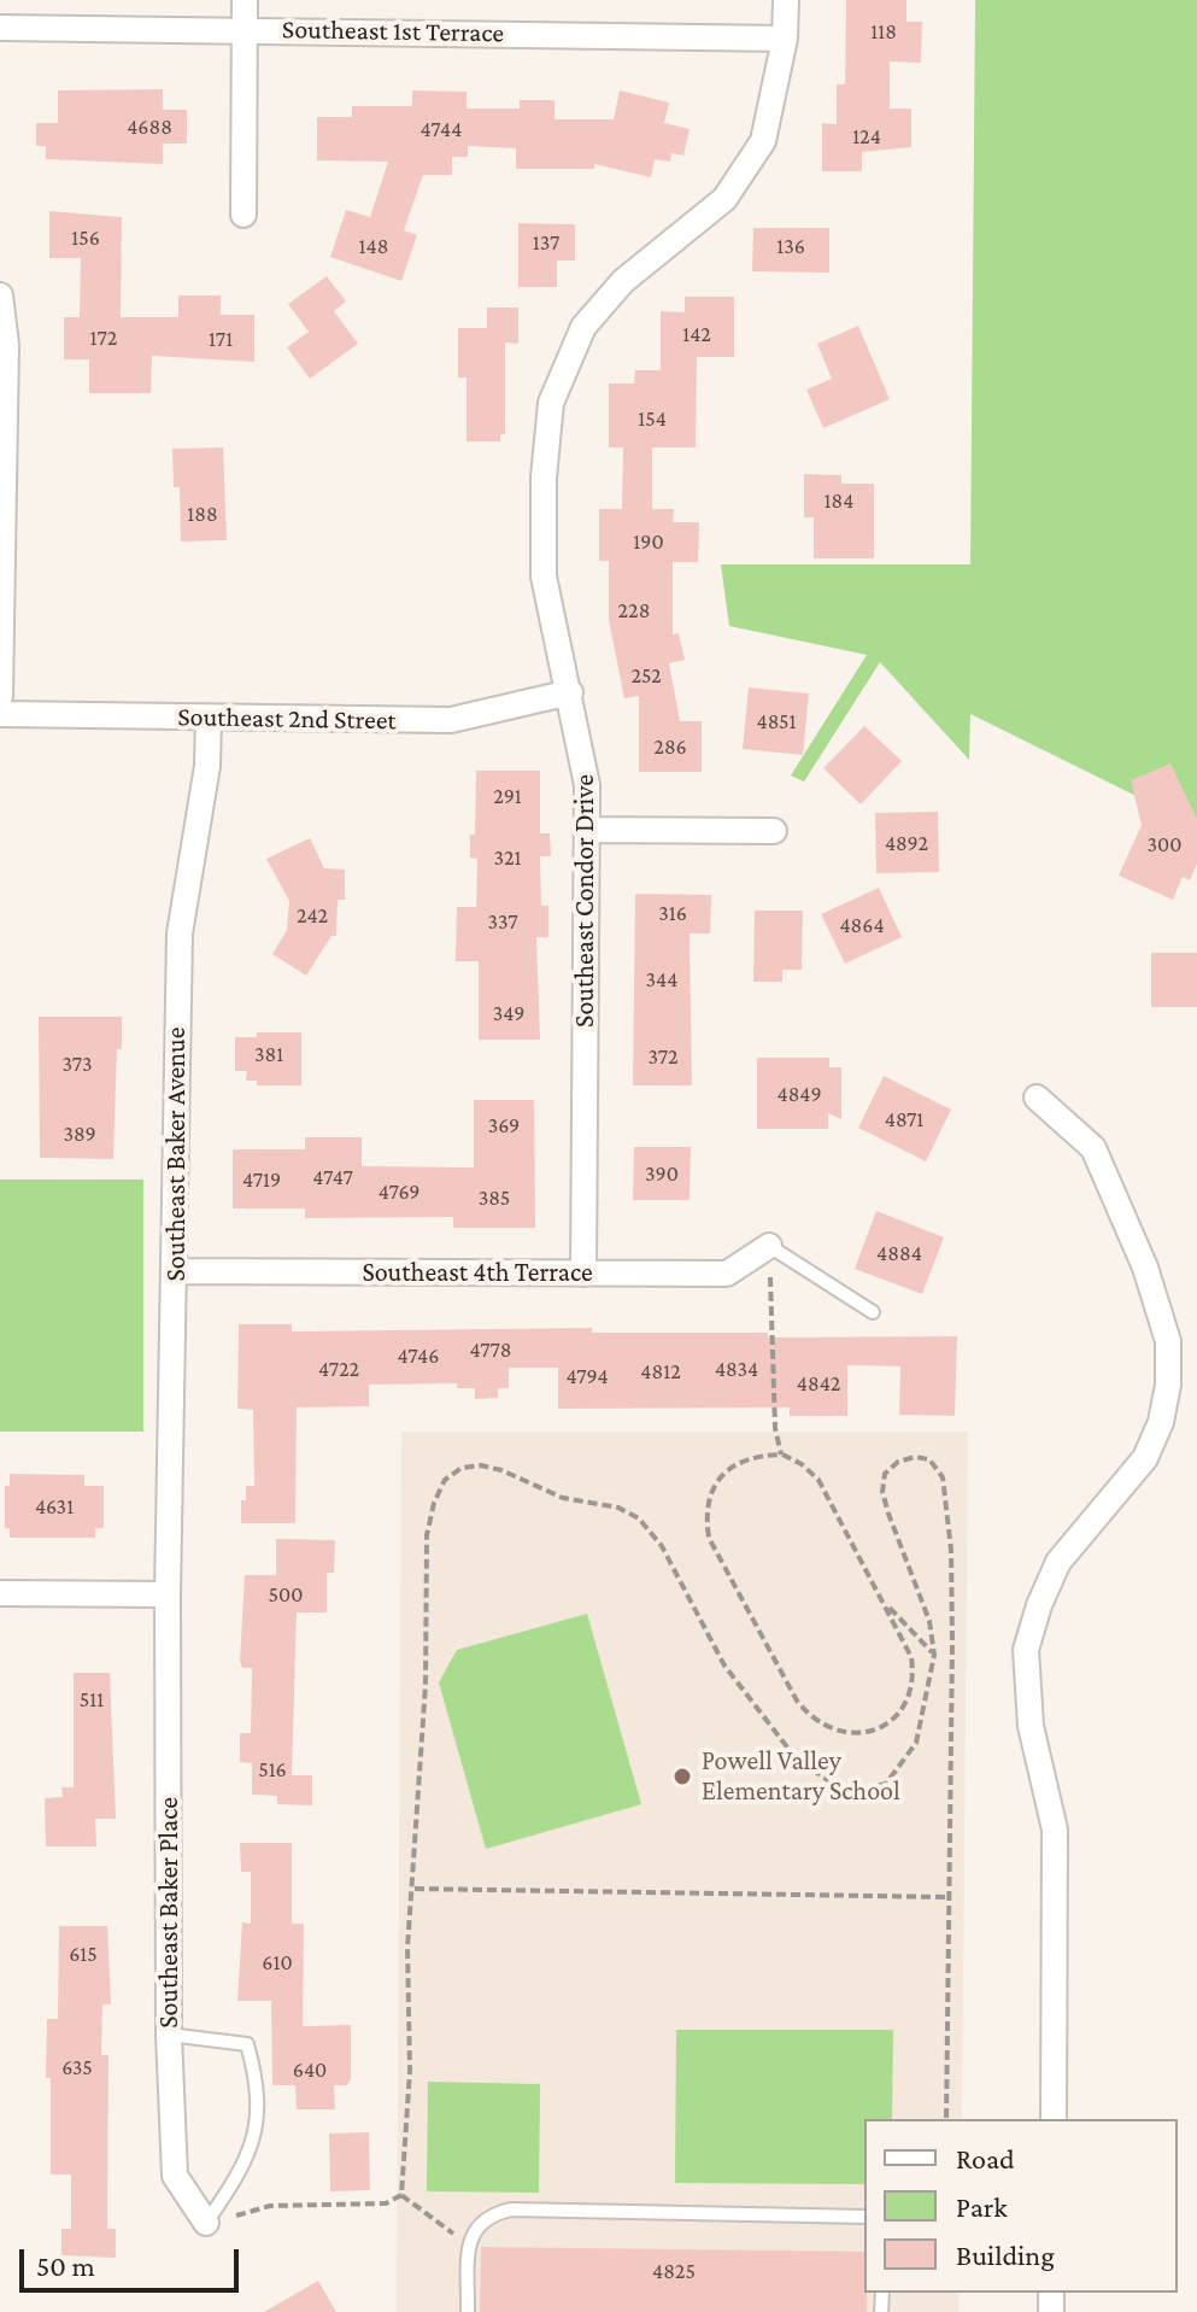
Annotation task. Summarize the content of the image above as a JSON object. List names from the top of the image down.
{
  "streets": {
    "street": [
      "Southeast 1st Terrace",
      "Southeast 2nd Street",
      "Southeast Condor Drive",
      "Southeast Baker Avenue",
      "Southeast 4th Terrace",
      "Southeast Baker Place"
    ]
  },
  "crossings": [
    ["Southeast 1st Terrace", "Southeast Condor Drive"],
    ["Southeast 2nd Street", "Southeast Condor Drive"],
    ["Southeast 2nd Street", "Southeast Baker Avenue"],
    ["Southeast Condor Drive", "Southeast 4th Terrace"],
    ["Southeast Baker Avenue", "Southeast 4th Terrace"],
    ["Southeast Baker Avenue", "Southeast Baker Place"]
  ],
  "places": ["Powell Valley Elementary School"],
  "house_numbers": [
    "118",
    "4688",
    "4744",
    "124",
    "156",
    "137",
    "148",
    "136",
    "142",
    "172",
    "171",
    "154",
    "184",
    "188",
    "190",
    "228",
    "252",
    "4851",
    "286",
    "291",
    "4892",
    "300",
    "321",
    "316",
    "242",
    "337",
    "4864",
    "344",
    "349",
    "381",
    "372",
    "373",
    "4849",
    "4871",
    "369",
    "389",
    "390",
    "4747",
    "4719",
    "4769",
    "385",
    "4884",
    "4778",
    "4746",
    "4722",
    "4834",
    "4812",
    "4794",
    "4842",
    "4631",
    "500",
    "511",
    "516",
    "615",
    "610",
    "635",
    "640",
    "4825"
  ],
  "legend": ["Road", "Park", "Building"],
  "scale_bar": "50 m"
}
